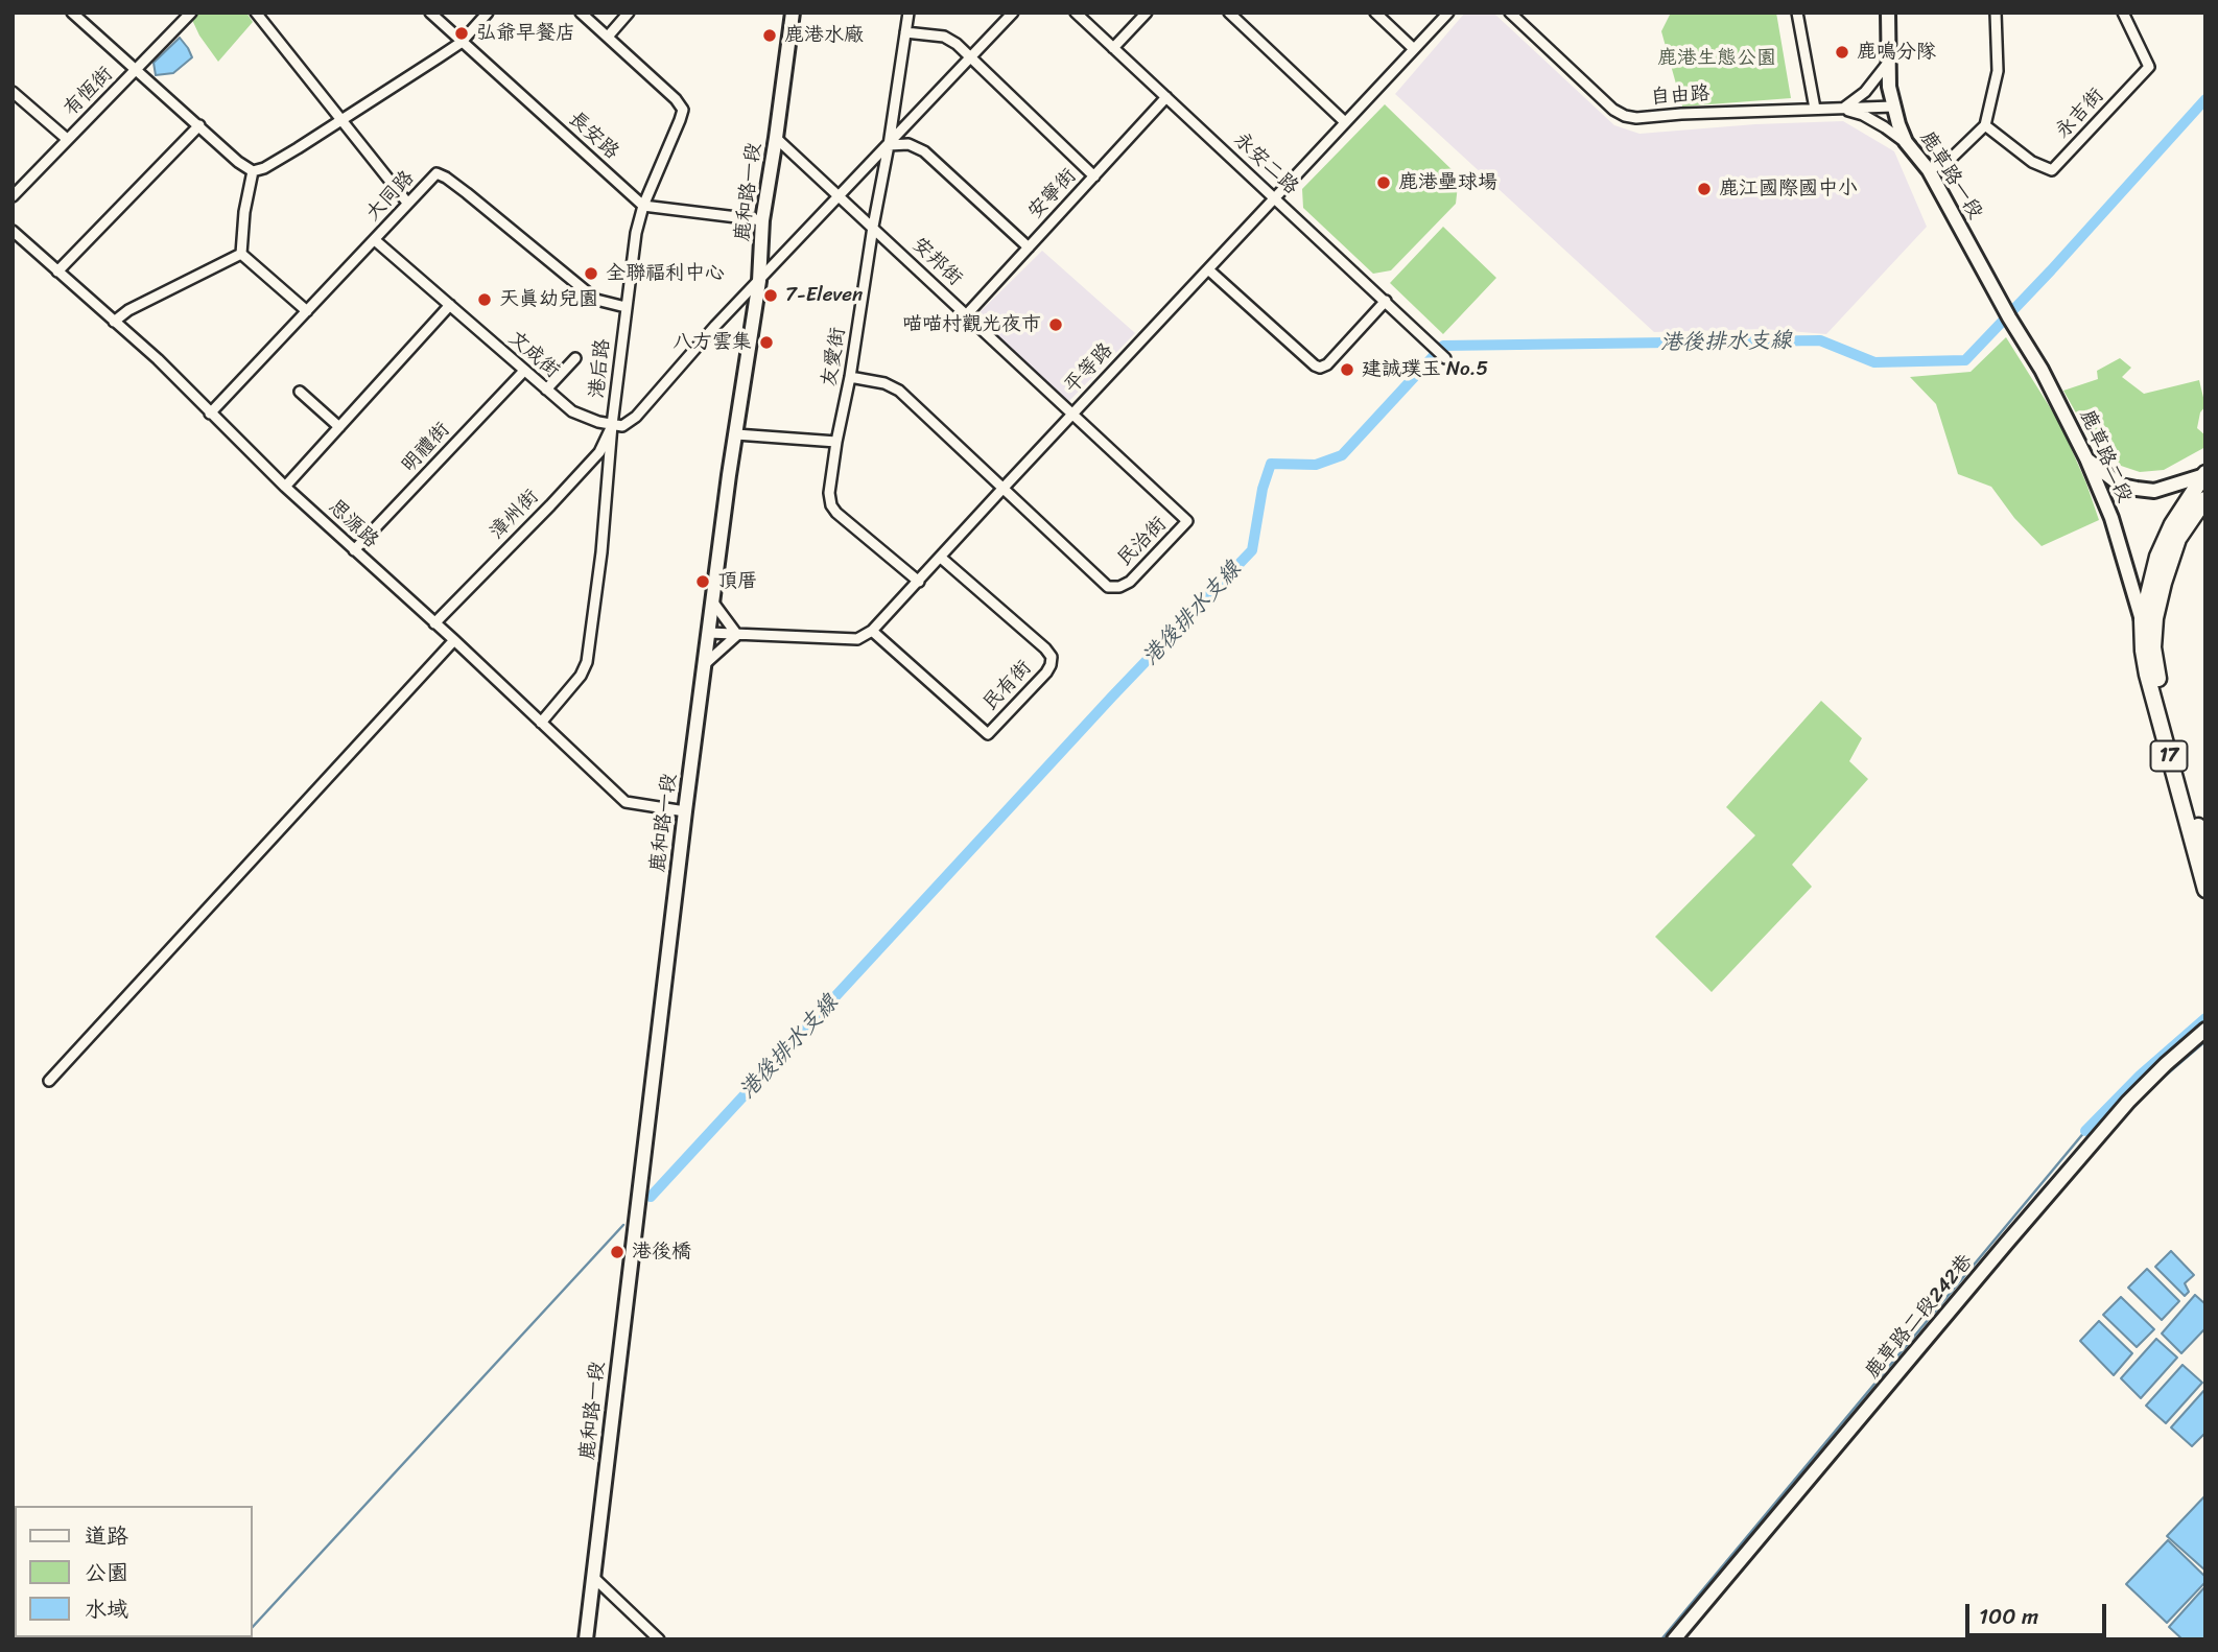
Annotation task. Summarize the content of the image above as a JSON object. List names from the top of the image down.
{
  "streets": {
    "main road": [
      "鹿草路一段",
      "鹿和路一段",
      "鹿草路二段",
      "17",
      "鹿草路二段242巷"
    ],
    "street": [
      "有恆街",
      "自由路",
      "永吉街",
      "長安路",
      "永安二路",
      "安寧街",
      "大同路",
      "安邦街",
      "文成街",
      "友愛街",
      "港后路",
      "平等路",
      "明禮街",
      "漳州街",
      "思源路",
      "民治街",
      "民有街"
    ]
  },
  "crossings": [
    ["自由路", "鹿草路一段"],
    ["長安路", "港后路"],
    ["永安二路", "安寧街"],
    ["永安二路", "平等路"],
    ["鹿草路一段", "鹿草路二段"],
    ["鹿和路一段", "安邦街"],
    ["鹿和路一段", "思源路"],
    ["安寧街", "安邦街"],
    ["大同路", "文成街"],
    ["大同路", "港后路"],
    ["大同路", "思源路"],
    ["安邦街", "友愛街"],
    ["安邦街", "平等路"],
    ["安邦街", "民治街"],
    ["文成街", "港后路"],
    ["文成街", "明禮街"],
    ["文成街", "漳州街"],
    ["友愛街", "平等路"],
    ["港后路", "漳州街"],
    ["港后路", "思源路"],
    ["平等路", "民治街"],
    ["平等路", "民有街"],
    ["明禮街", "思源路"],
    ["鹿草路二段", "17"],
    ["漳州街", "思源路"]
  ],
  "water": ["港後排水支線"],
  "parks": ["鹿港生態公園"],
  "places": [
    "弘爺早餐店",
    "鹿港水廠",
    "鹿鳴分隊",
    "鹿港壘球場",
    "鹿江國際國中小",
    "全聯福利中心",
    "7-Eleven",
    "天真幼兒園",
    "喵喵村觀光夜市",
    "八方雲集",
    "建誠璞玉 No.5",
    "頂厝",
    "港後橋"
  ],
  "legend": ["道路", "公園", "水域"],
  "scale_bar": "100 m"
}
